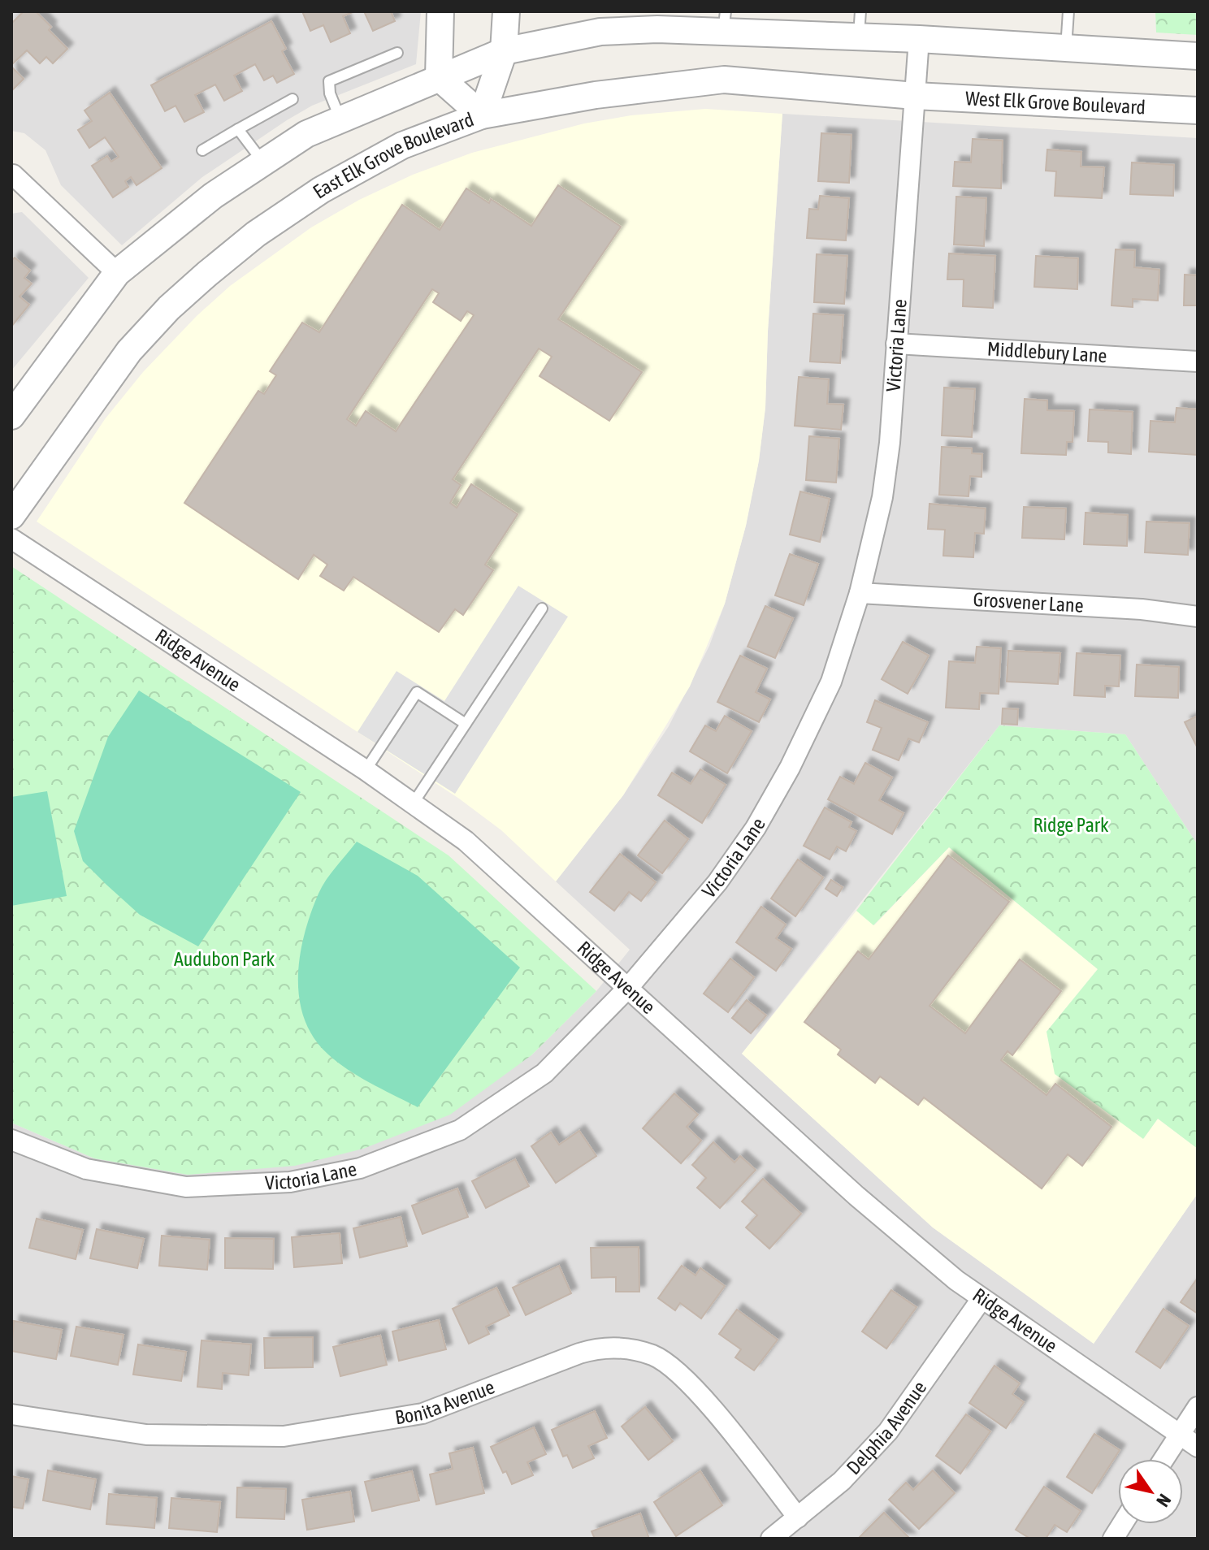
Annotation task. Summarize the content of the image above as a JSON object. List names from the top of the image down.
{
  "streets": {
    "street": [
      "West Elk Grove Boulevard",
      "East Elk Grove Boulevard",
      "Victoria Lane",
      "Middlebury Lane",
      "Grosvener Lane",
      "Ridge Avenue",
      "Bonita Avenue",
      "Delphia Avenue"
    ]
  },
  "crossings": [
    ["West Elk Grove Boulevard", "East Elk Grove Boulevard"],
    ["West Elk Grove Boulevard", "Victoria Lane"],
    ["East Elk Grove Boulevard", "Victoria Lane"],
    ["Victoria Lane", "Middlebury Lane"],
    ["Victoria Lane", "Grosvener Lane"],
    ["Victoria Lane", "Ridge Avenue"],
    ["Ridge Avenue", "Delphia Avenue"],
    ["Bonita Avenue", "Delphia Avenue"]
  ],
  "parks": ["Ridge Park", "Audubon Park"],
  "north": "bottom right"
}
